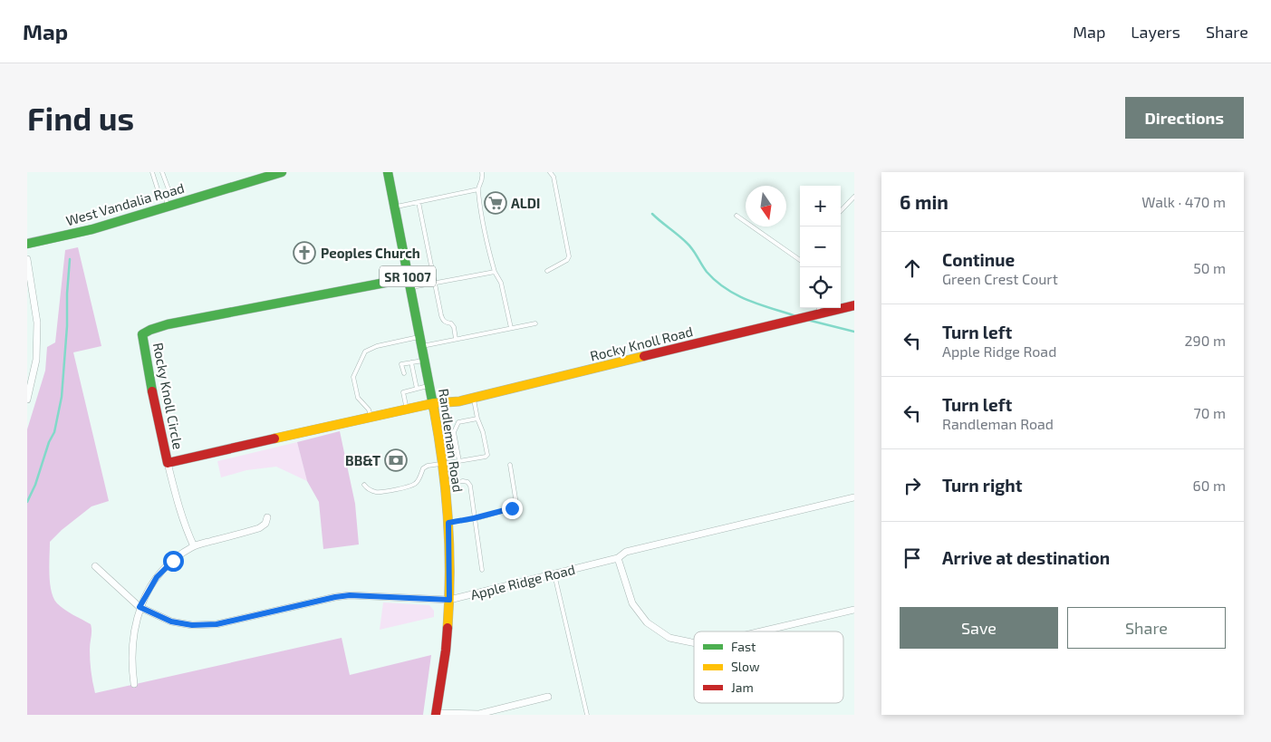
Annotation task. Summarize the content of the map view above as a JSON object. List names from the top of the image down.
{
  "streets": {
    "street": [
      "West Vandalia Road",
      "SR 1007",
      "Rocky Knoll Road",
      "Rocky Knoll Circle",
      "Randleman Road",
      "Apple Ridge Road"
    ]
  },
  "crossings": [
    ["Rocky Knoll Road", "Rocky Knoll Circle"],
    ["Rocky Knoll Road", "Randleman Road"],
    ["Rocky Knoll Circle", "Randleman Road"],
    ["Randleman Road", "Apple Ridge Road"]
  ],
  "places": {
    "supermarket": ["ALDI"],
    "church": ["Peoples Church"],
    "bank": ["BB&T"]
  },
  "legend": ["Fast", "Slow", "Jam"],
  "north": "bottom",
  "page": {
    "header": "Map",
    "nav": ["Map", "Layers", "Share"],
    "buttons": [
      "Directions",
      ["Save", "Share"]
    ],
    "title": "Find us",
    "heading": ["6 min", "Walk · 470 m"],
    "map_buttons": ["+", "−"],
    "list": [
      ["Continue", "Green Crest Court", "50 m"],
      ["Turn left", "Apple Ridge Road", "290 m"],
      ["Turn left", "Randleman Road", "70 m"],
      ["Turn right", "60 m"],
      "Arrive at destination"
    ]
  }
}
